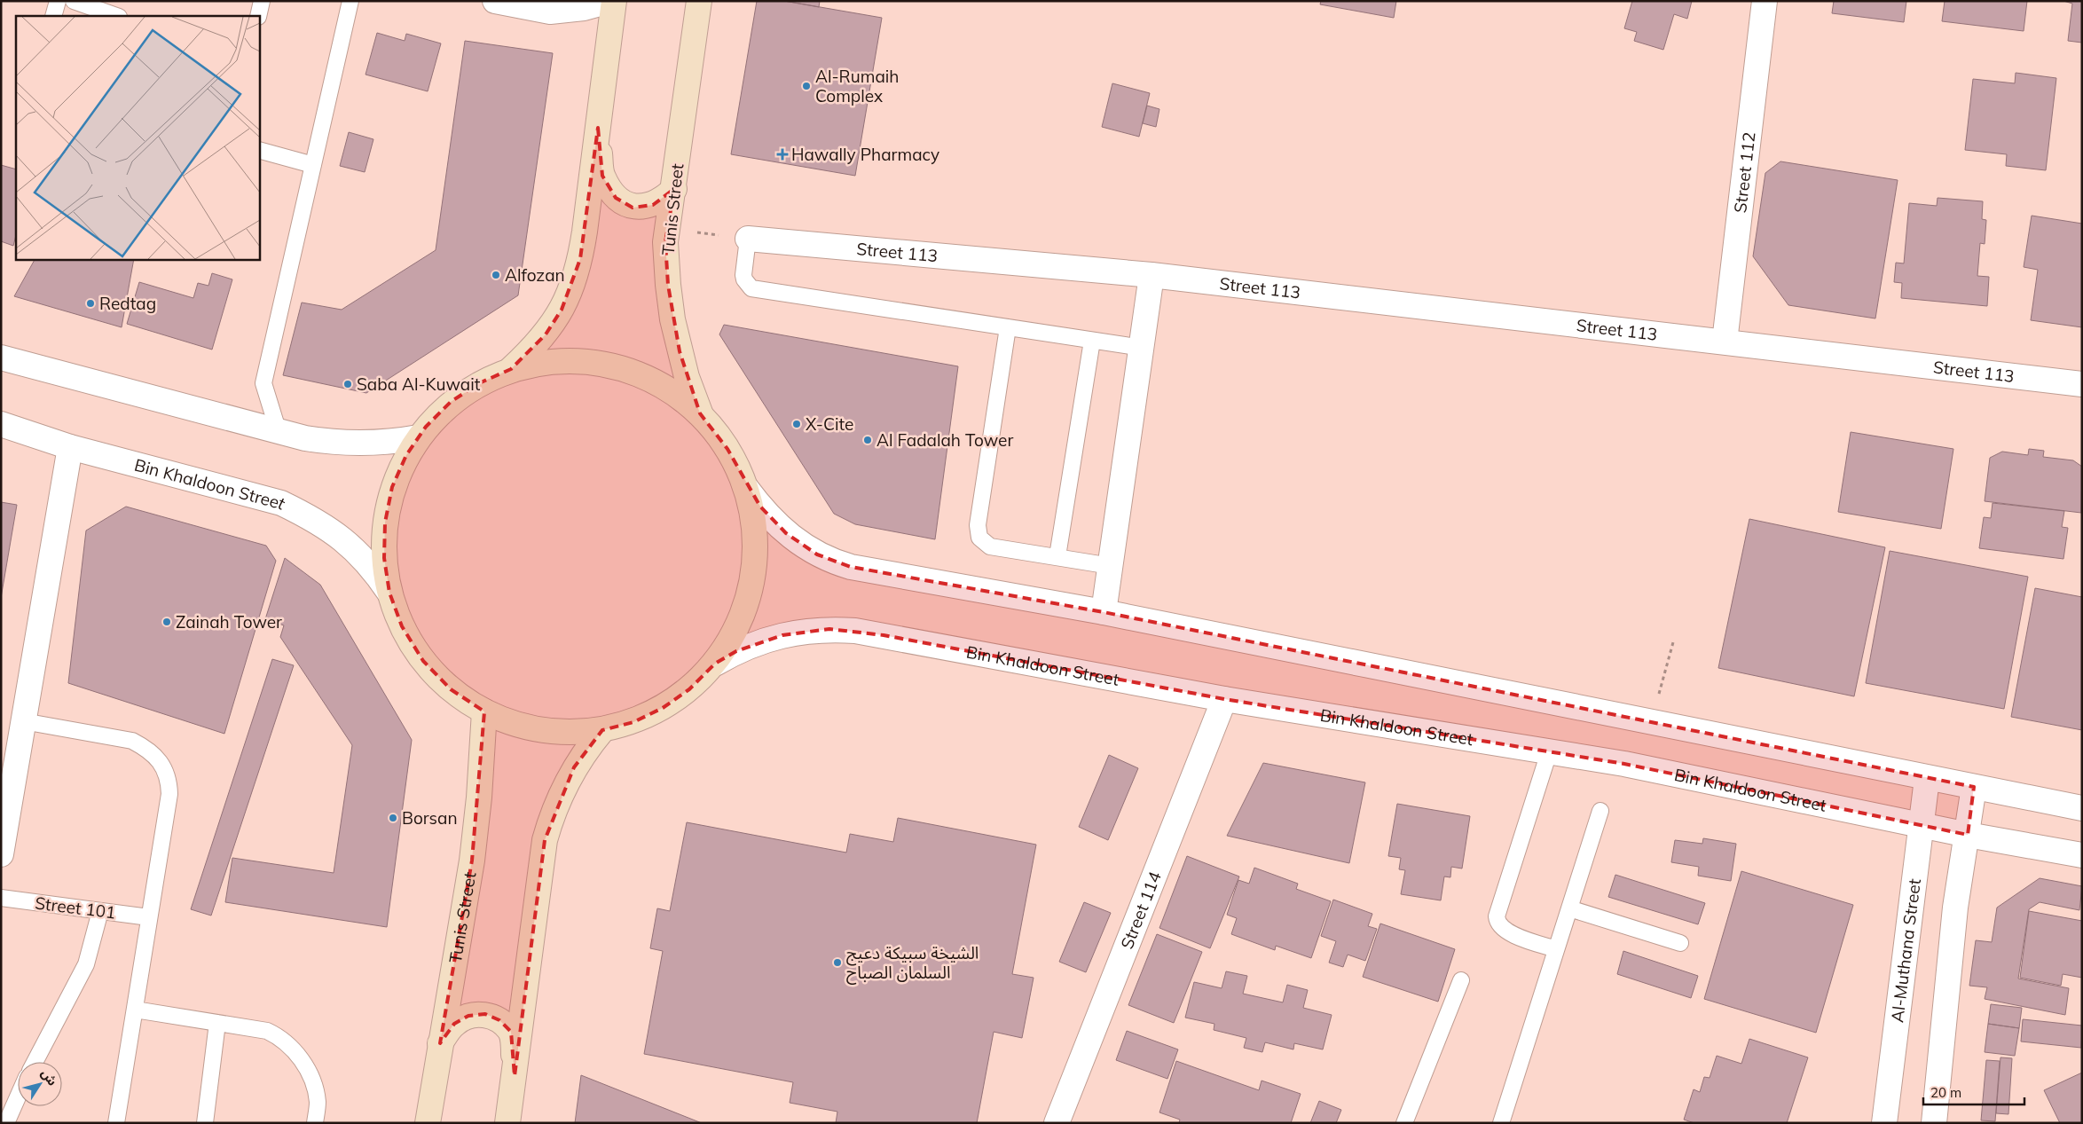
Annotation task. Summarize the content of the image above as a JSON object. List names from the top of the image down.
{
  "streets": {
    "main road": ["Tunis Street"],
    "street": [
      "Street 112",
      "Street 113",
      "Bin Khaldoon Street",
      "Street 114",
      "Al-Muthana Street"
    ],
    "lane": ["Street 101"]
  },
  "crossings": [
    ["Street 112", "Street 113"],
    ["Bin Khaldoon Street", "Street 114"],
    ["Bin Khaldoon Street", "Al-Muthana Street"]
  ],
  "places": {
    "other": [
      "Al-Rumaih Complex",
      "Alfozan",
      "Redtag",
      "Saba Al-Kuwait",
      "X-Cite",
      "Al Fadalah Tower",
      "Zainah Tower",
      "Borsan",
      "الشيخة سبيكة دعيج السلمان الصباح"
    ],
    "health": ["Hawally Pharmacy"]
  },
  "scale_bar": "20 m",
  "north": "top right"
}
